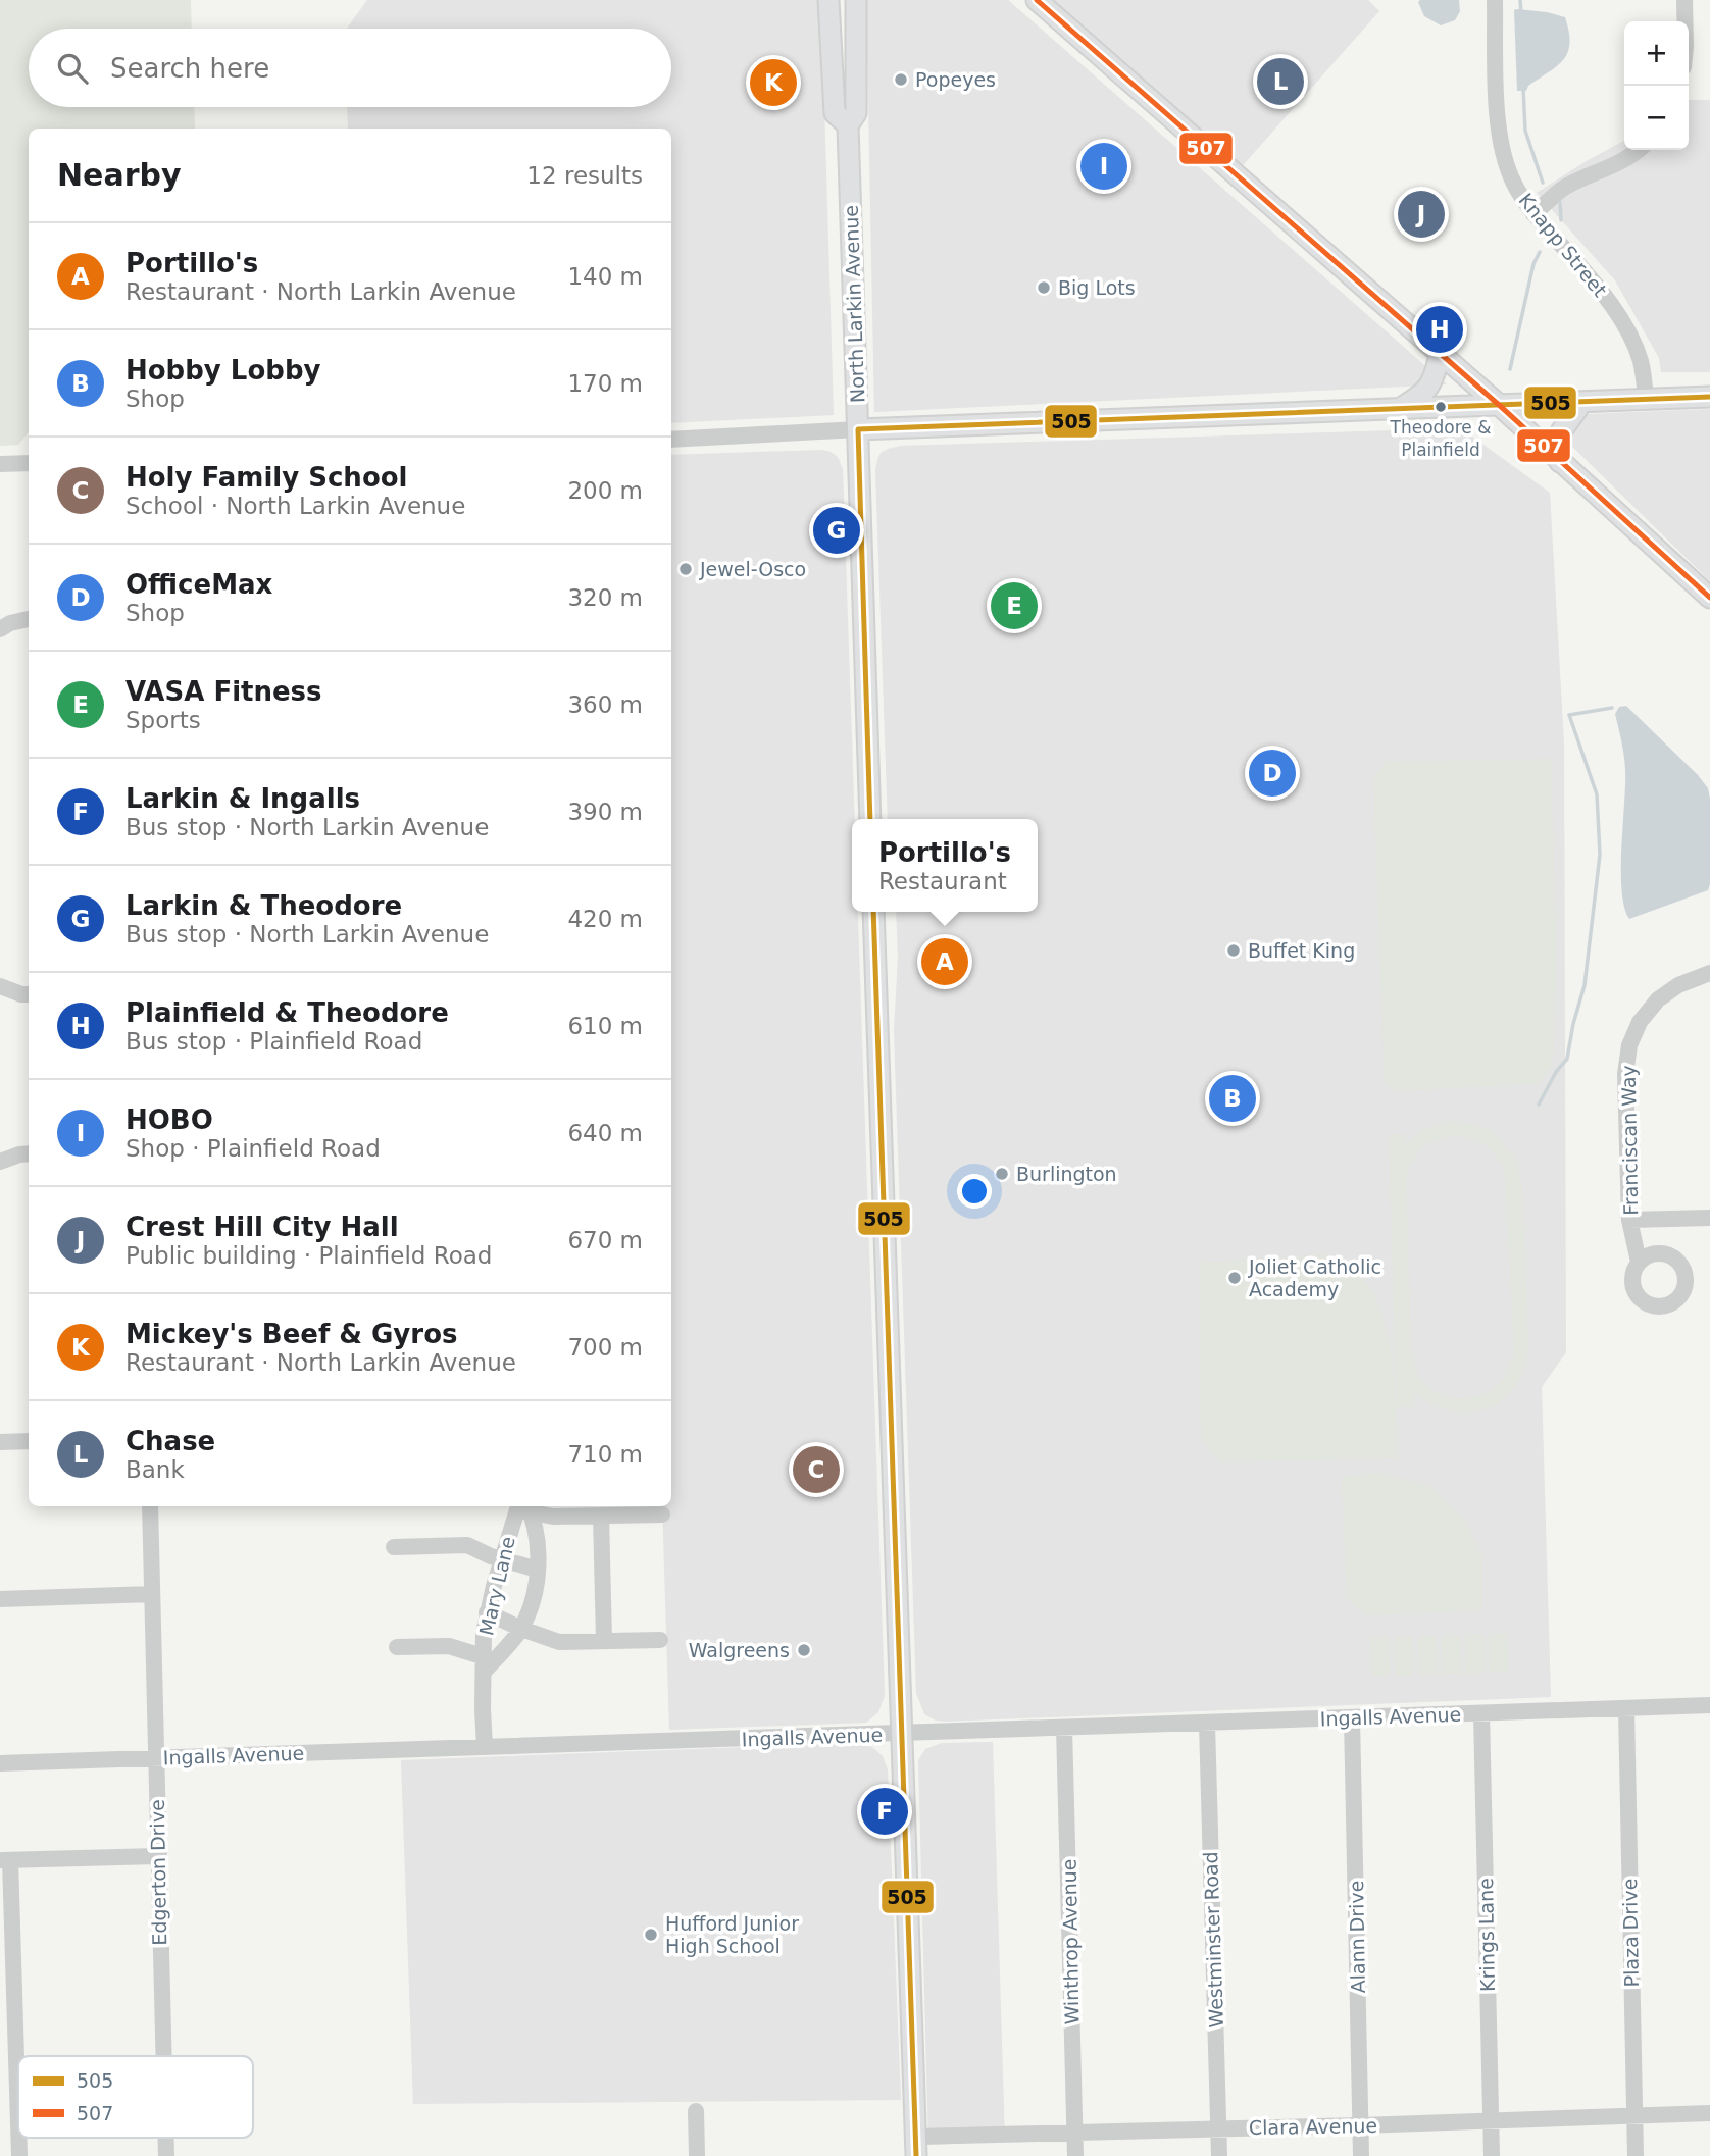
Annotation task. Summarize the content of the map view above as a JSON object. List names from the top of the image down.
{
  "streets": {
    "main road": ["North Larkin Avenue"],
    "street": [
      "Knapp Street",
      "Franciscan Way",
      "Mary Lane",
      "Ingalls Avenue",
      "Edgerton Drive",
      "Plaza Drive",
      "Krings Lane",
      "Alann Drive",
      "Westminster Road",
      "Winthrop Avenue",
      "Clara Avenue"
    ]
  },
  "crossings": [
    ["Mary Lane", "Ingalls Avenue"],
    ["Ingalls Avenue", "Edgerton Drive"],
    ["Ingalls Avenue", "Plaza Drive"],
    ["Ingalls Avenue", "Krings Lane"],
    ["Ingalls Avenue", "Alann Drive"],
    ["Ingalls Avenue", "Westminster Road"],
    ["Ingalls Avenue", "Winthrop Avenue"],
    ["Plaza Drive", "Clara Avenue"],
    ["Krings Lane", "Clara Avenue"],
    ["Alann Drive", "Clara Avenue"],
    ["Westminster Road", "Clara Avenue"],
    ["Winthrop Avenue", "Clara Avenue"]
  ],
  "places": [
    "Popeyes",
    "Big Lots",
    "Theodore & Plainfield",
    "Jewel-Osco",
    "Buffet King",
    "Burlington",
    "Joliet Catholic Academy",
    "Walgreens",
    "Hufford Junior High School"
  ],
  "lines": ["transit line 507", "transit line 505"],
  "legend": ["505", "507"],
  "page": {
    "map_buttons": ["+", "−"],
    "search": "Search here",
    "pins": [
      "L",
      "K",
      "I",
      "J",
      "H",
      "G",
      "E",
      "D",
      "A",
      "B",
      "C",
      "F"
    ],
    "heading": ["Nearby", "12 results"],
    "list": [
      {
        "mark": "A",
        "name": "Portillo's",
        "note": "Restaurant · North Larkin Avenue",
        "value": "140 m"
      },
      {
        "mark": "B",
        "name": "Hobby Lobby",
        "note": "Shop",
        "value": "170 m"
      },
      {
        "mark": "C",
        "name": "Holy Family School",
        "note": "School · North Larkin Avenue",
        "value": "200 m"
      },
      {
        "mark": "D",
        "name": "OfficeMax",
        "note": "Shop",
        "value": "320 m"
      },
      {
        "mark": "E",
        "name": "VASA Fitness",
        "note": "Sports",
        "value": "360 m"
      },
      {
        "mark": "F",
        "name": "Larkin & Ingalls",
        "note": "Bus stop · North Larkin Avenue",
        "value": "390 m"
      },
      {
        "mark": "G",
        "name": "Larkin & Theodore",
        "note": "Bus stop · North Larkin Avenue",
        "value": "420 m"
      },
      {
        "mark": "H",
        "name": "Plainfield & Theodore",
        "note": "Bus stop · Plainfield Road",
        "value": "610 m"
      },
      {
        "mark": "I",
        "name": "HOBO",
        "note": "Shop · Plainfield Road",
        "value": "640 m"
      },
      {
        "mark": "J",
        "name": "Crest Hill City Hall",
        "note": "Public building · Plainfield Road",
        "value": "670 m"
      },
      {
        "mark": "K",
        "name": "Mickey's Beef & Gyros",
        "note": "Restaurant · North Larkin Avenue",
        "value": "700 m"
      },
      {
        "mark": "L",
        "name": "Chase",
        "note": "Bank",
        "value": "710 m"
      }
    ],
    "popup": ["Portillo's", "Restaurant"]
  }
}
